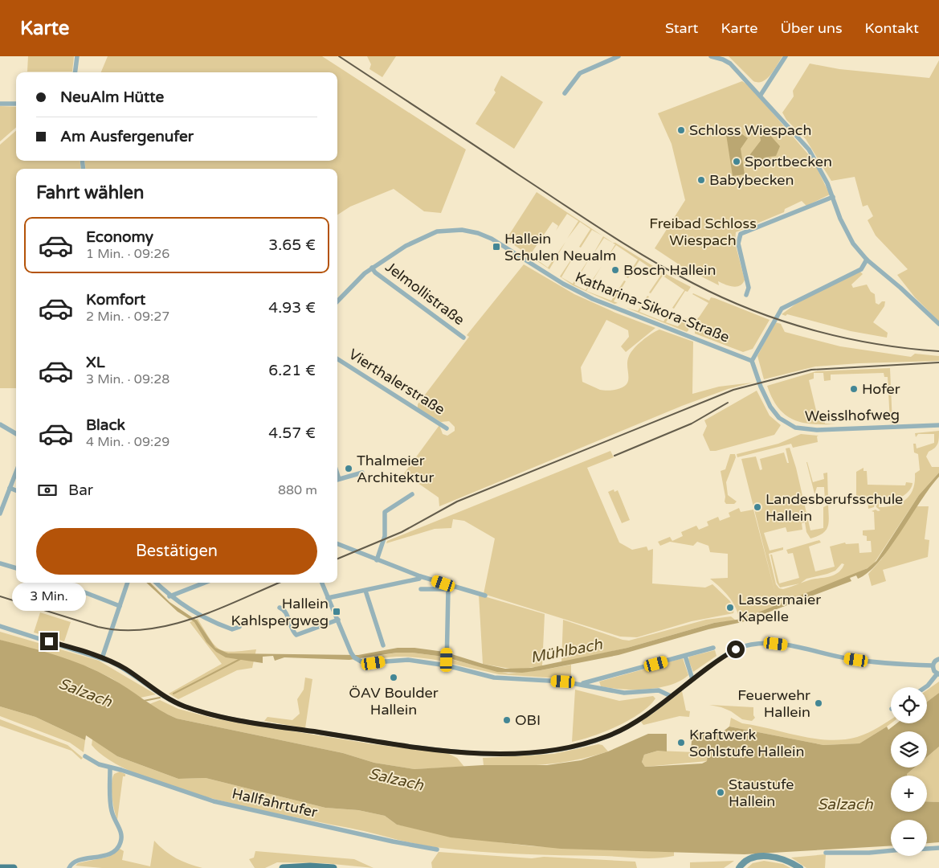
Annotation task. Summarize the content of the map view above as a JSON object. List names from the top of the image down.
{
  "streets": {
    "street": [
      "Jelmollistraße",
      "Katharina-Sikora-Straße",
      "Vierthalerstraße",
      "Weisslhofweg",
      "Hallfahrtufer"
    ]
  },
  "crossings": [
    ["Jelmollistraße", "Katharina-Sikora-Straße"],
    ["Katharina-Sikora-Straße", "Weisslhofweg"]
  ],
  "water": ["Mühlbach", "Salzach"],
  "parks": ["Freibad Schloss Wiespach"],
  "places": {
    "other": [
      "Schloss Wiespach",
      "Sportbecken",
      "Babybecken",
      "Bosch Hallein",
      "Hofer",
      "Thalmeier Architektur",
      "Landesberufsschule Hallein",
      "Lassermaier Kapelle",
      "ÖAV Boulder Hallein",
      "Feuerwehr Hallein",
      "OBI",
      "Kraftwerk Sohlstufe Hallein",
      "Staustufe Hallein"
    ],
    "transit": ["Hallein Schulen Neualm", "Hallein Kahlspergweg"]
  },
  "page": {
    "header": "Karte",
    "nav": [
      "Start",
      "Karte",
      "Über uns",
      "Kontakt"
    ],
    "banner": ["NeuAlm Hütte", "Am Ausfergenufer"],
    "heading": "Fahrt wählen",
    "list": [
      {
        "name": "Economy",
        "note": "1 Min. · 09:26",
        "value": "3.65 €"
      },
      {
        "name": "Komfort",
        "note": "2 Min. · 09:27",
        "value": "4.93 €"
      },
      {
        "name": "XL",
        "note": "3 Min. · 09:28",
        "value": "6.21 €"
      },
      {
        "name": "Black",
        "note": "4 Min. · 09:29",
        "value": "4.57 €"
      }
    ],
    "pay": ["Bar", "880 m"],
    "buttons": "Bestätigen",
    "bubble": "3 Min.",
    "map_buttons": ["+", "−"]
  }
}
